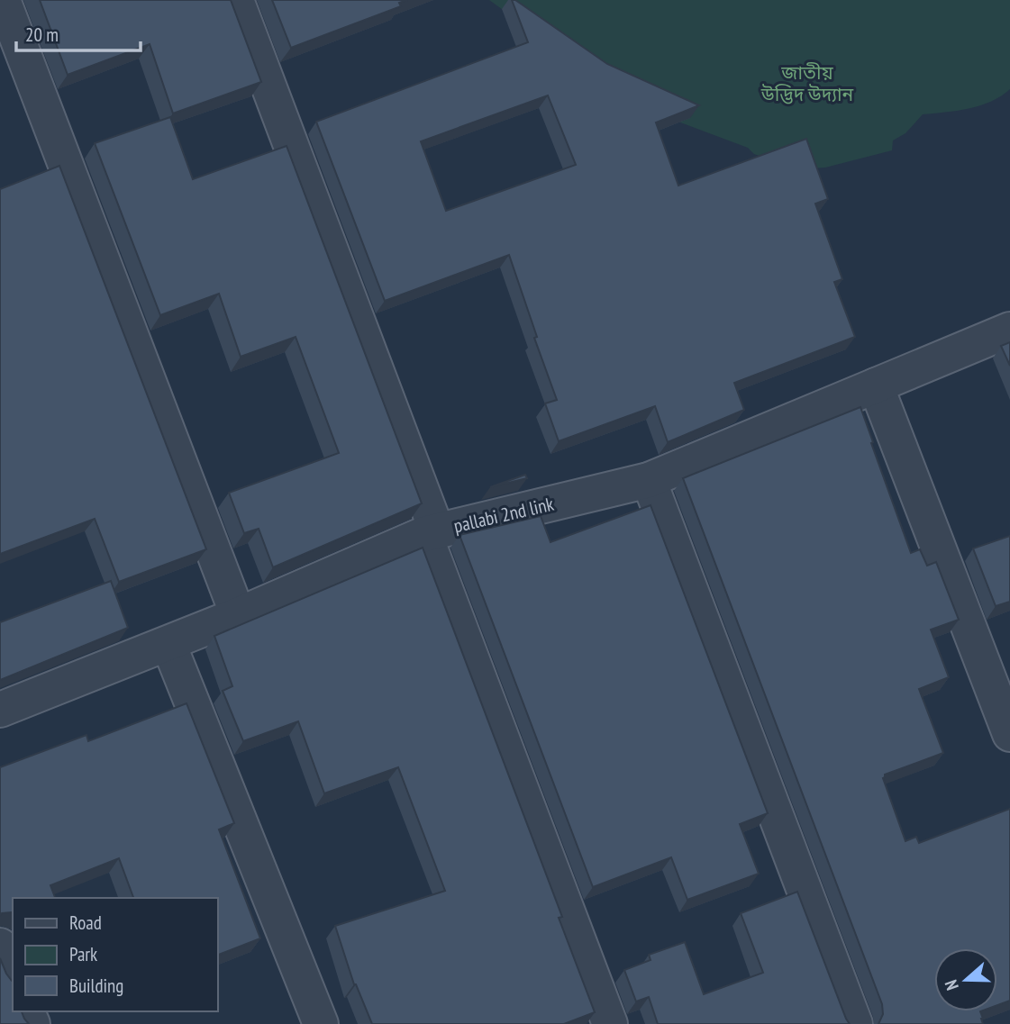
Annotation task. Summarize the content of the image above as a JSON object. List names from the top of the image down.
{
  "streets": {
    "street": ["pallabi 2nd link"]
  },
  "parks": ["জাতীয় উদ্ভিদ উদ্যান"],
  "legend": ["Road", "Park", "Building"],
  "scale_bar": "20 m",
  "north": "left"
}
